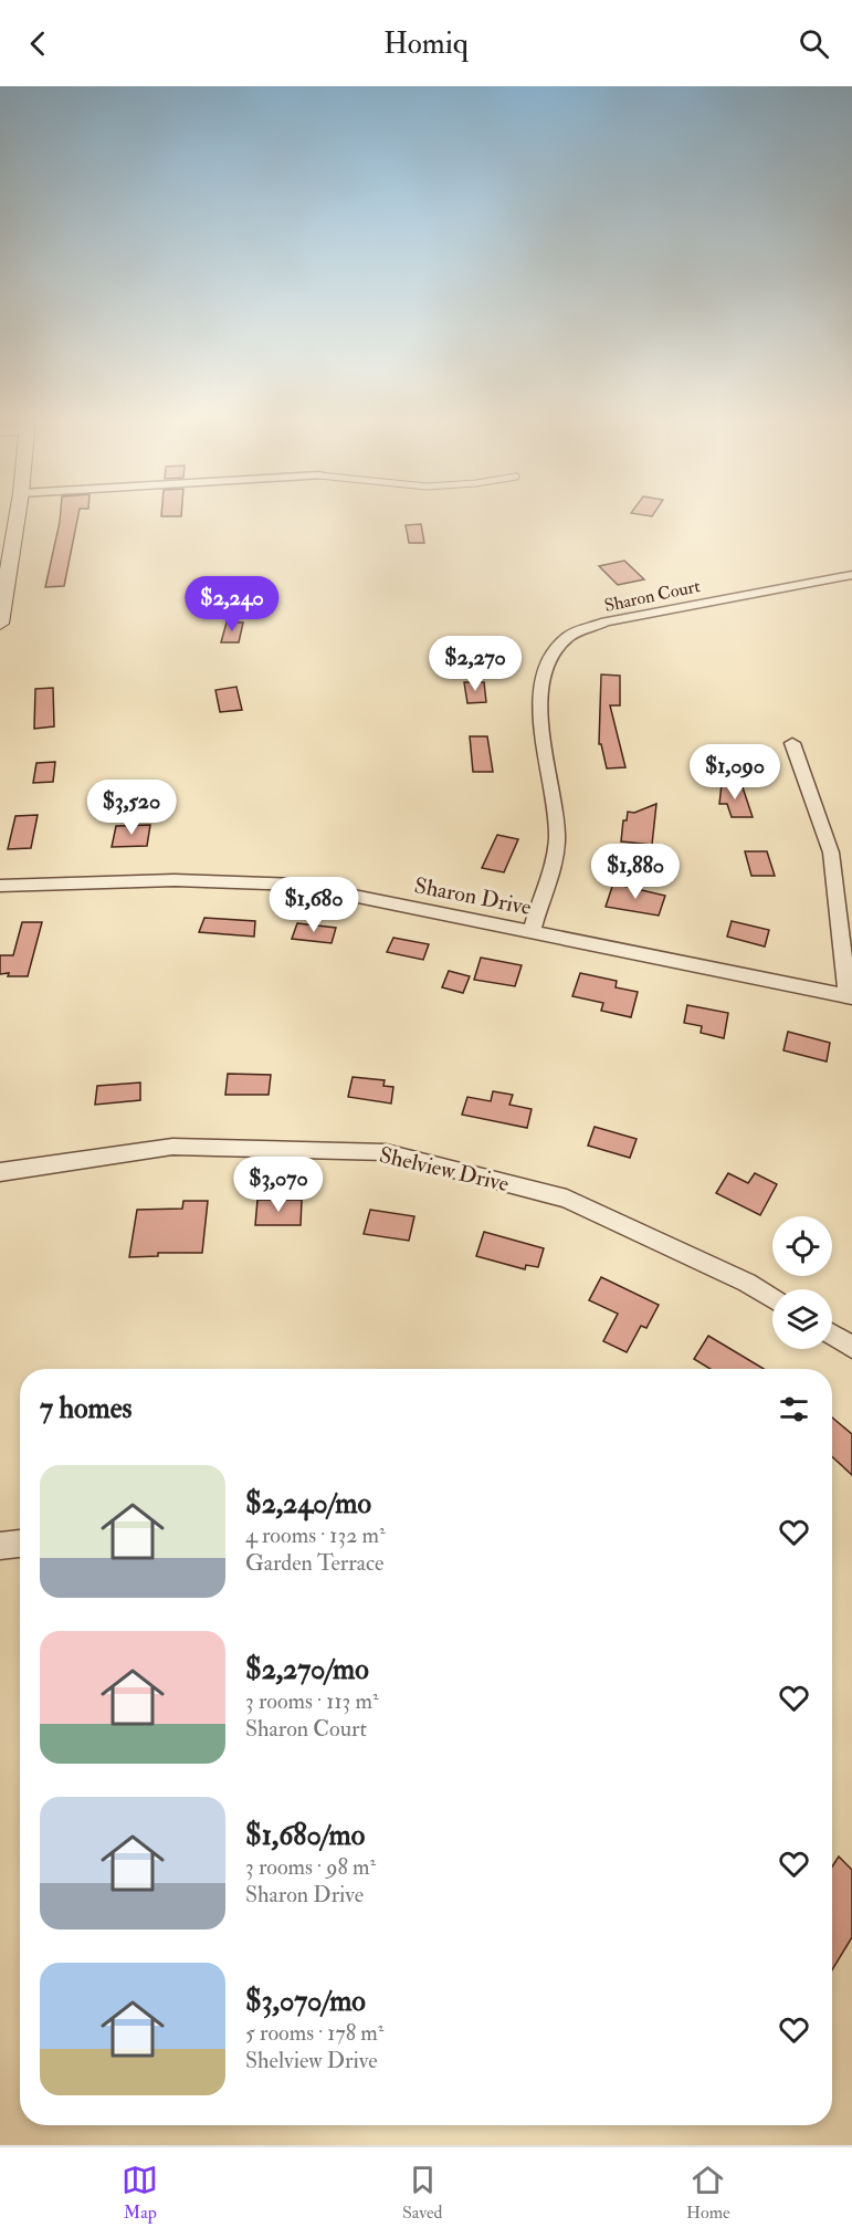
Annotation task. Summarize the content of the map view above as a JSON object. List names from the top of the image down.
{
  "streets": {
    "street": ["Sharon Court", "Sharon Drive", "Shelview Drive"]
  },
  "crossings": [
    ["Sharon Court", "Sharon Drive"]
  ],
  "page": {
    "header": "Homiq",
    "price": [
      "$2,240",
      "$2,270",
      "$1,090",
      "$3,520",
      "$1,880",
      "$1,680",
      "$3,070"
    ],
    "heading": "7 homes",
    "list": [
      {
        "name": "$2,240/mo",
        "note": "4 rooms · 132 m² · Garden Terrace"
      },
      {
        "name": "$2,270/mo",
        "note": "3 rooms · 113 m² · Sharon Court"
      },
      {
        "name": "$1,680/mo",
        "note": "3 rooms · 98 m² · Sharon Drive"
      },
      {
        "name": "$3,070/mo",
        "note": "5 rooms · 178 m² · Shelview Drive"
      }
    ],
    "tabs": ["Map", "Saved", "Home"]
  }
}
